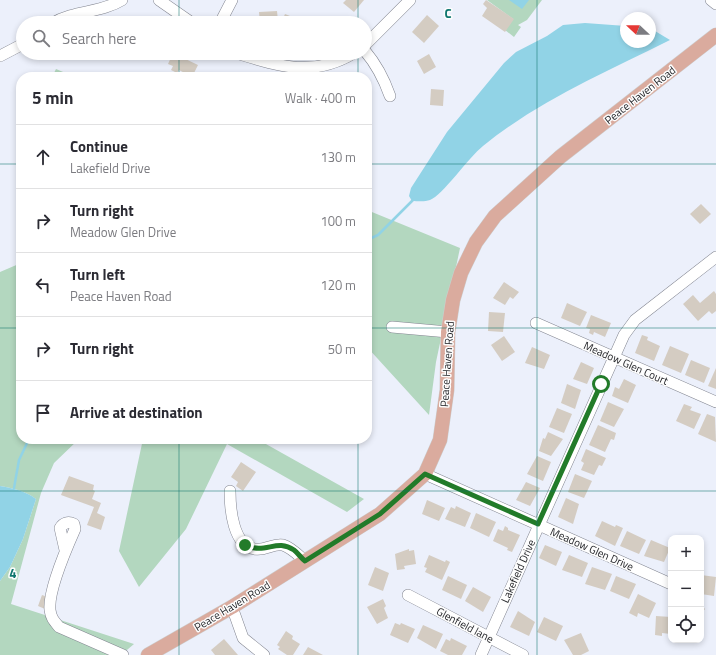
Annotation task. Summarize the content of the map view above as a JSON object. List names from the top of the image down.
{
  "streets": {
    "main road": ["Peace Haven Road"],
    "street": [
      "Meadow Glen Court",
      "Meadow Glen Drive",
      "Lakefield Drive",
      "Glenfield lane"
    ]
  },
  "crossings": [
    ["Peace Haven Road", "Meadow Glen Drive"],
    ["Meadow Glen Court", "Lakefield Drive"],
    ["Meadow Glen Drive", "Lakefield Drive"],
    ["Lakefield Drive", "Glenfield lane"]
  ],
  "north": "left",
  "page": {
    "search": "Search here",
    "heading": ["5 min", "Walk · 400 m"],
    "list": [
      ["Continue", "Lakefield Drive", "130 m"],
      ["Turn right", "Meadow Glen Drive", "100 m"],
      ["Turn left", "Peace Haven Road", "120 m"],
      ["Turn right", "50 m"],
      "Arrive at destination"
    ],
    "map_buttons": ["+", "−"]
  },
  "grid": {
    "columns": ["C"],
    "rows": ["4"]
  }
}
